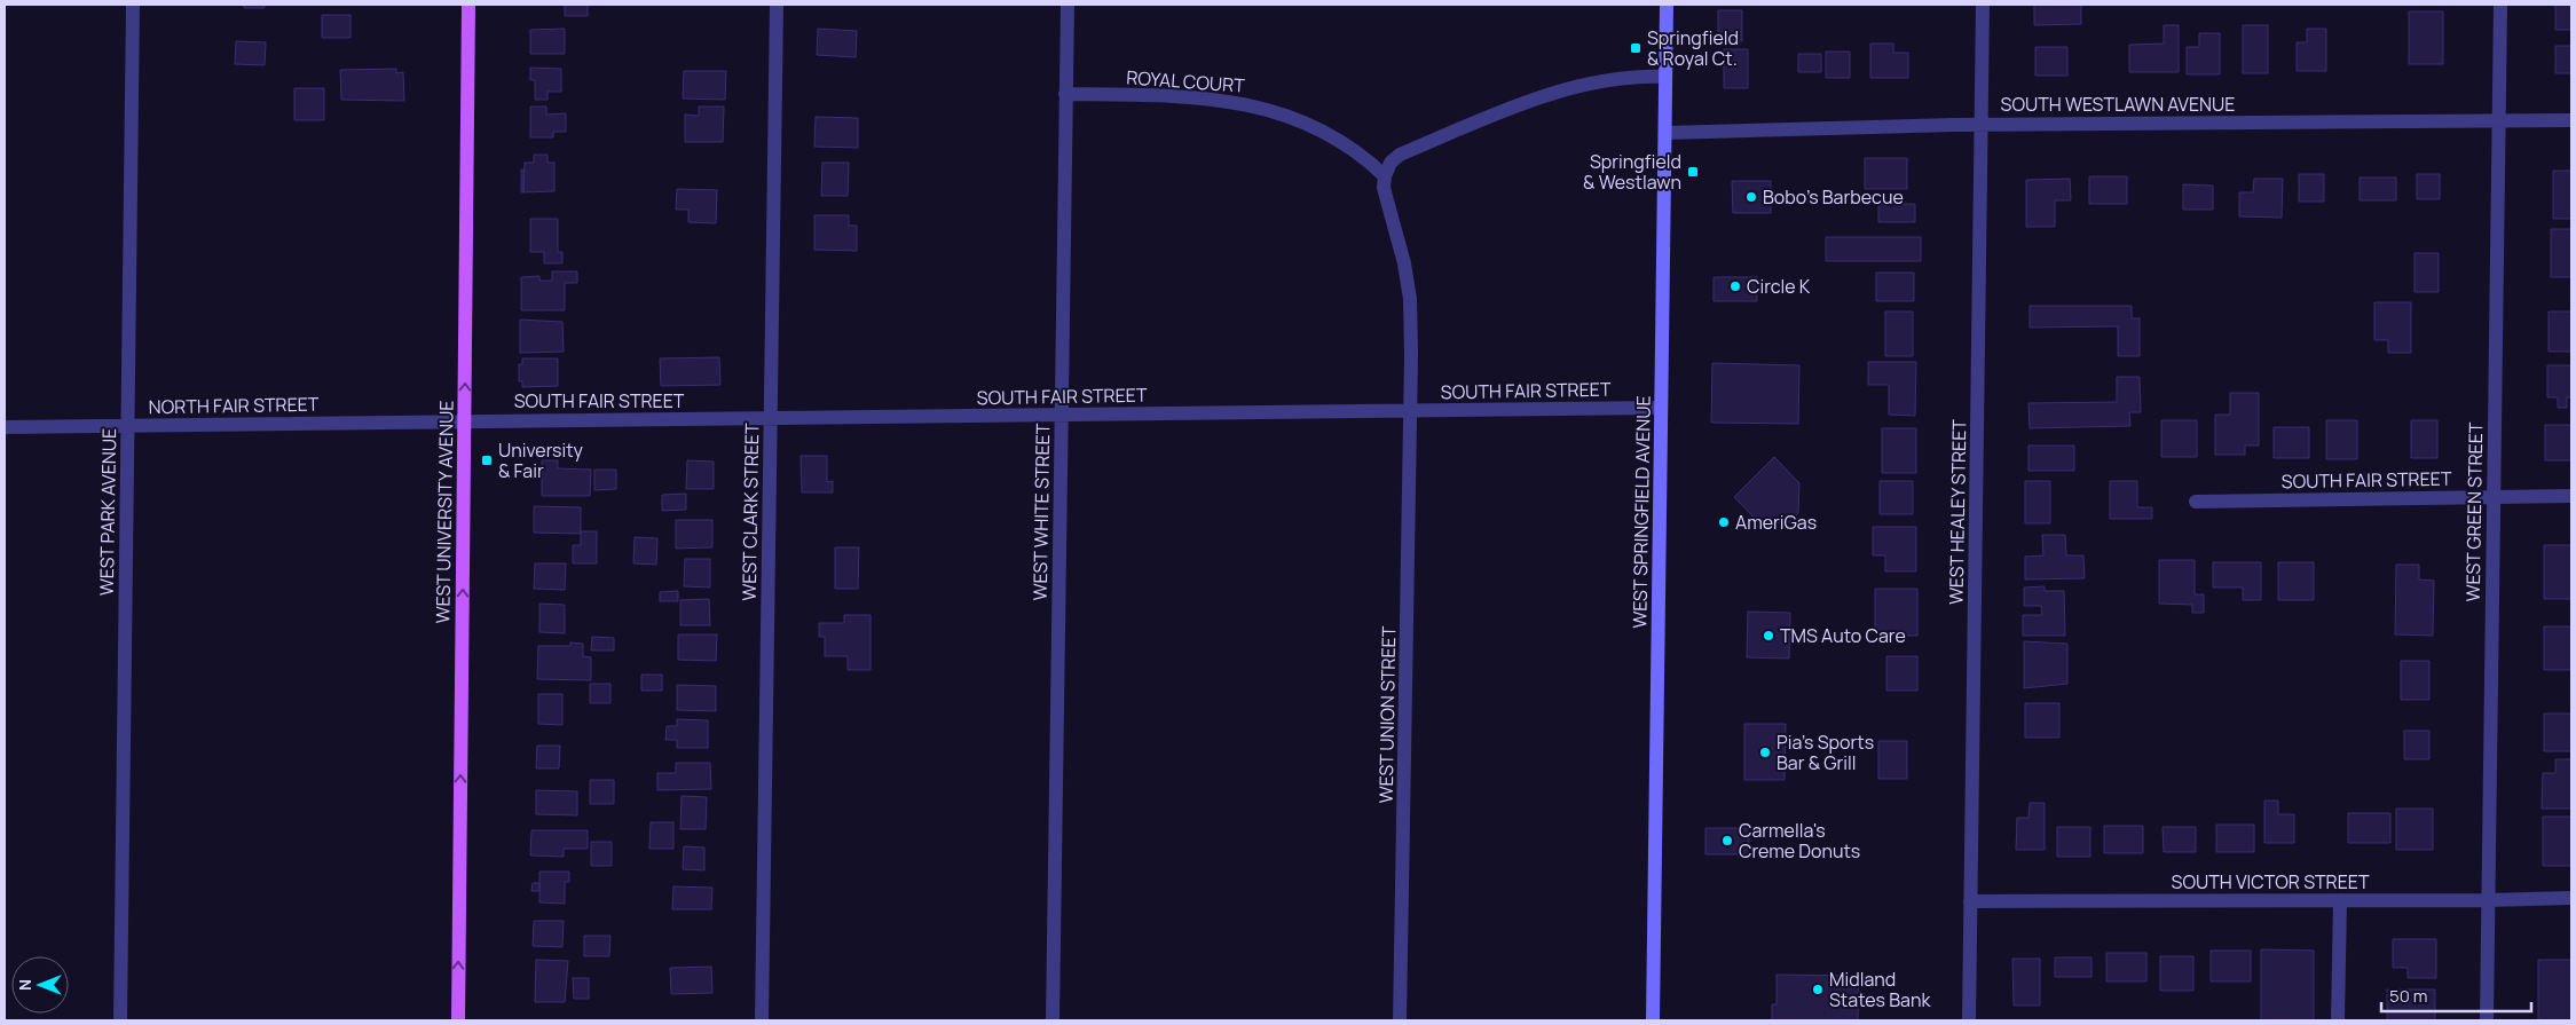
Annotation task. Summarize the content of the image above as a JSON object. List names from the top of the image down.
{
  "streets": {
    "main road": ["WEST UNIVERSITY AVENUE", "WEST SPRINGFIELD AVENUE"],
    "street": [
      "ROYAL COURT",
      "SOUTH WESTLAWN AVENUE",
      "SOUTH FAIR STREET",
      "NORTH FAIR STREET",
      "WEST PARK AVENUE",
      "WEST CLARK STREET",
      "WEST WHITE STREET",
      "WEST HEALEY STREET",
      "WEST GREEN STREET",
      "WEST UNION STREET",
      "SOUTH VICTOR STREET"
    ]
  },
  "crossings": [
    ["ROYAL COURT", "WEST WHITE STREET"],
    ["SOUTH WESTLAWN AVENUE", "WEST SPRINGFIELD AVENUE"],
    ["SOUTH WESTLAWN AVENUE", "WEST HEALEY STREET"],
    ["SOUTH WESTLAWN AVENUE", "WEST GREEN STREET"],
    ["SOUTH FAIR STREET", "NORTH FAIR STREET"],
    ["SOUTH FAIR STREET", "WEST UNIVERSITY AVENUE"],
    ["SOUTH FAIR STREET", "WEST CLARK STREET"],
    ["SOUTH FAIR STREET", "WEST WHITE STREET"],
    ["SOUTH FAIR STREET", "WEST SPRINGFIELD AVENUE"],
    ["SOUTH FAIR STREET", "WEST GREEN STREET"],
    ["SOUTH FAIR STREET", "WEST UNION STREET"],
    ["NORTH FAIR STREET", "WEST PARK AVENUE"],
    ["NORTH FAIR STREET", "WEST UNIVERSITY AVENUE"],
    ["WEST HEALEY STREET", "SOUTH VICTOR STREET"],
    ["WEST GREEN STREET", "SOUTH VICTOR STREET"]
  ],
  "one_way": ["WEST UNIVERSITY AVENUE"],
  "places": {
    "transit": ["Springfield & Royal Ct.", "Springfield & Westlawn", "University & Fair"],
    "other": [
      "Bobo's Barbecue",
      "Circle K",
      "AmeriGas",
      "TMS Auto Care",
      "Pia's Sports Bar & Grill",
      "Carmella's Creme Donuts",
      "Midland States Bank"
    ]
  },
  "scale_bar": "50 m",
  "north": "left"
}
